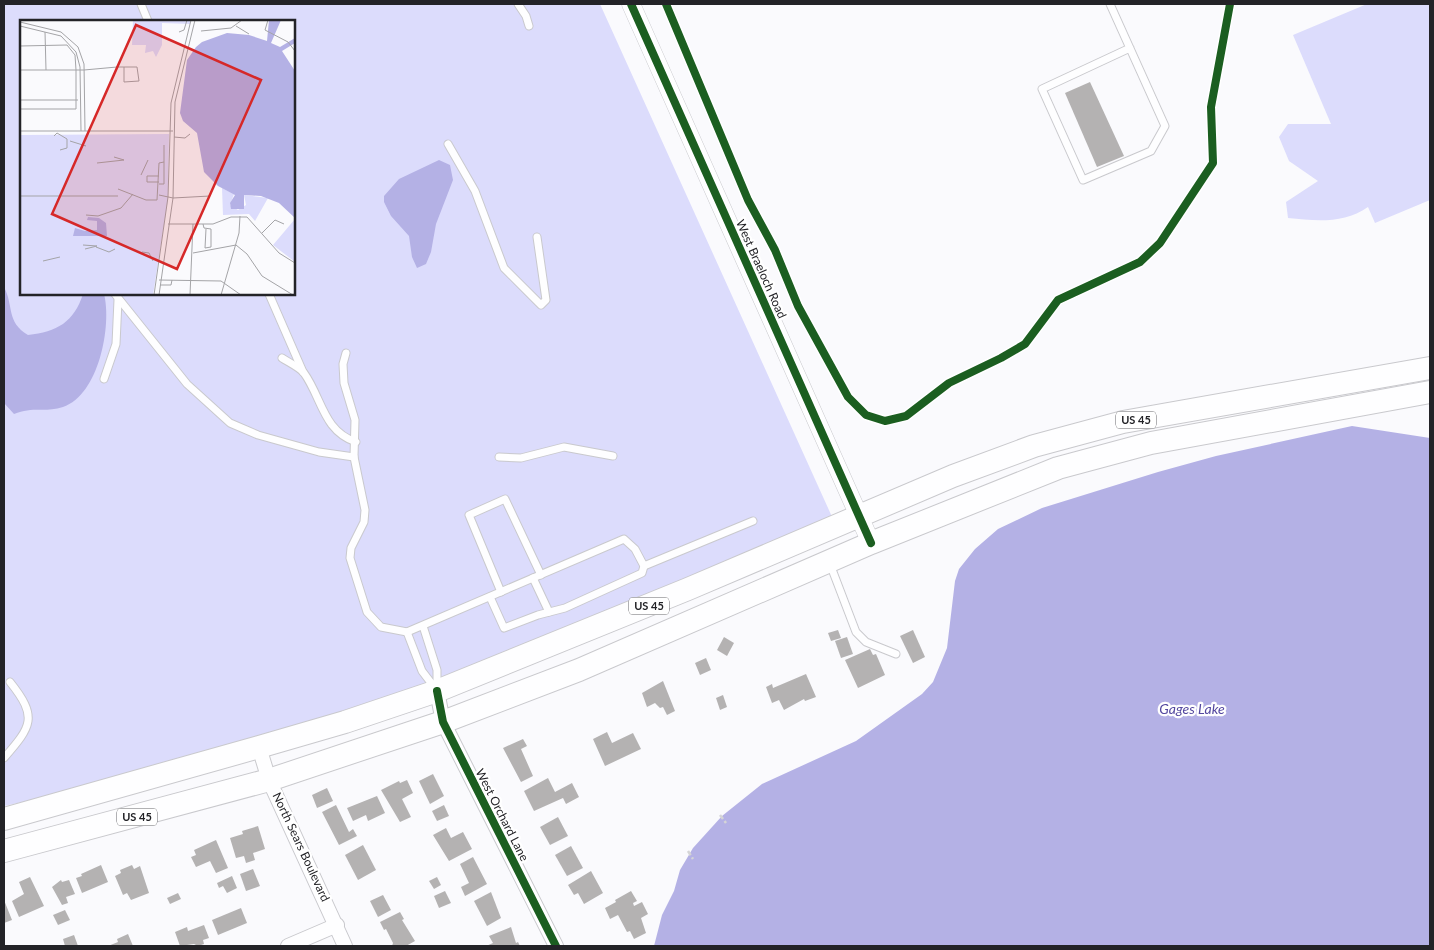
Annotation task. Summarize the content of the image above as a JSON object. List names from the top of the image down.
{
  "streets": {
    "main road": ["US 45"],
    "street": ["West Braeloch Road", "West Orchard Lane", "North Sears Boulevard"]
  },
  "crossings": [
    ["West Braeloch Road", "US 45"],
    ["US 45", "West Orchard Lane"],
    ["US 45", "North Sears Boulevard"]
  ],
  "water": ["Gages Lake"]
}
